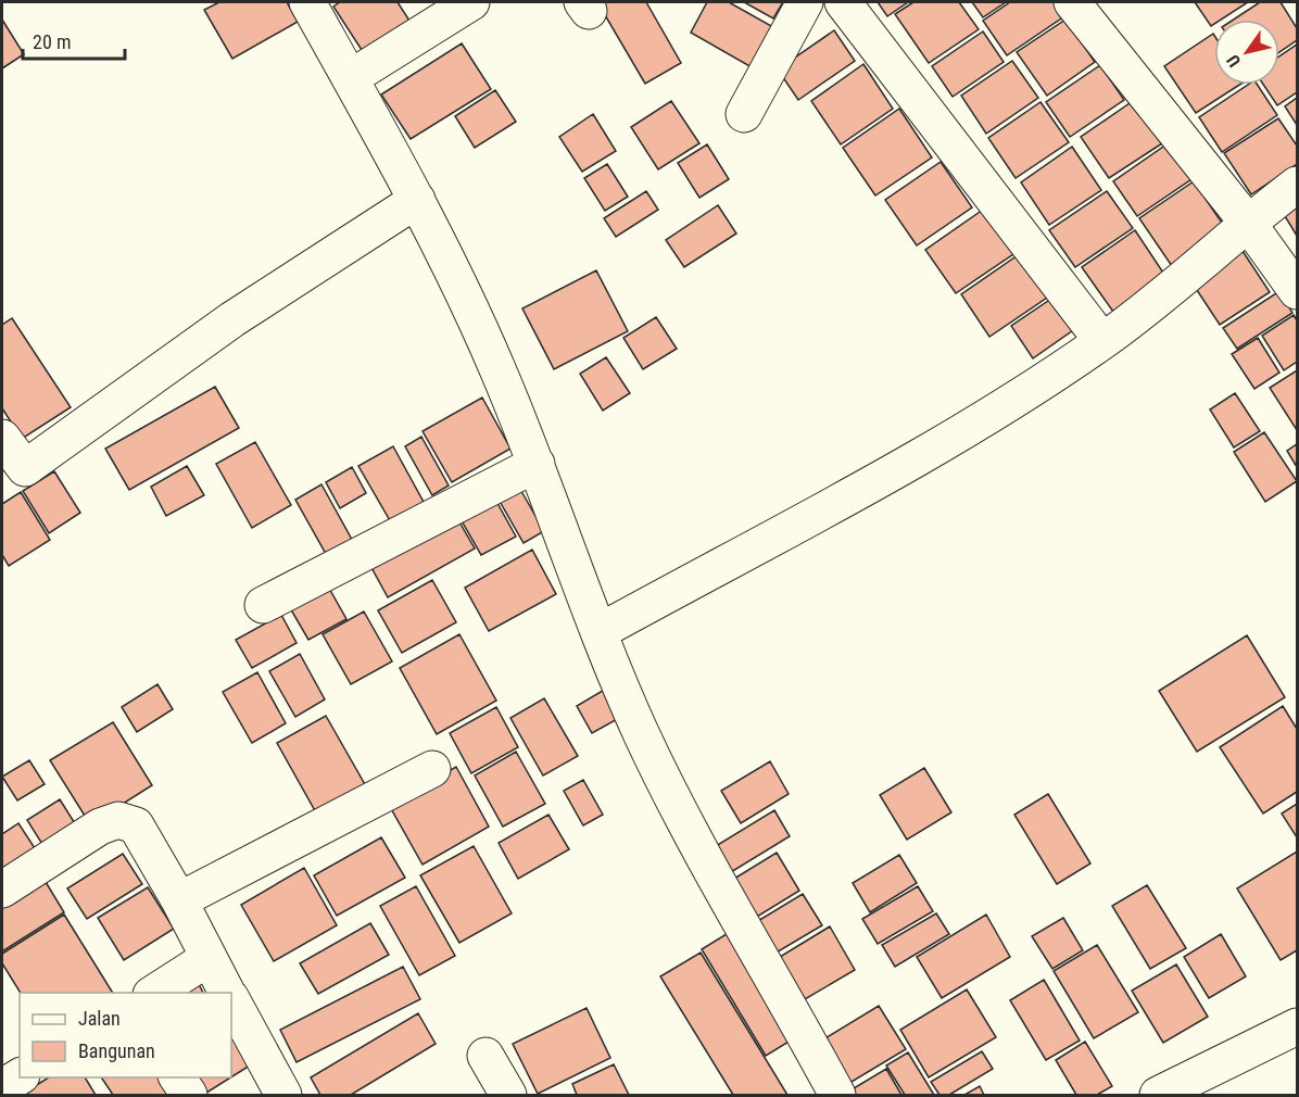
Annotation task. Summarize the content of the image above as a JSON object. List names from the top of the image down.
{
  "legend": ["Jalan", "Bangunan"],
  "scale_bar": "20 m",
  "north": "bottom left"
}
